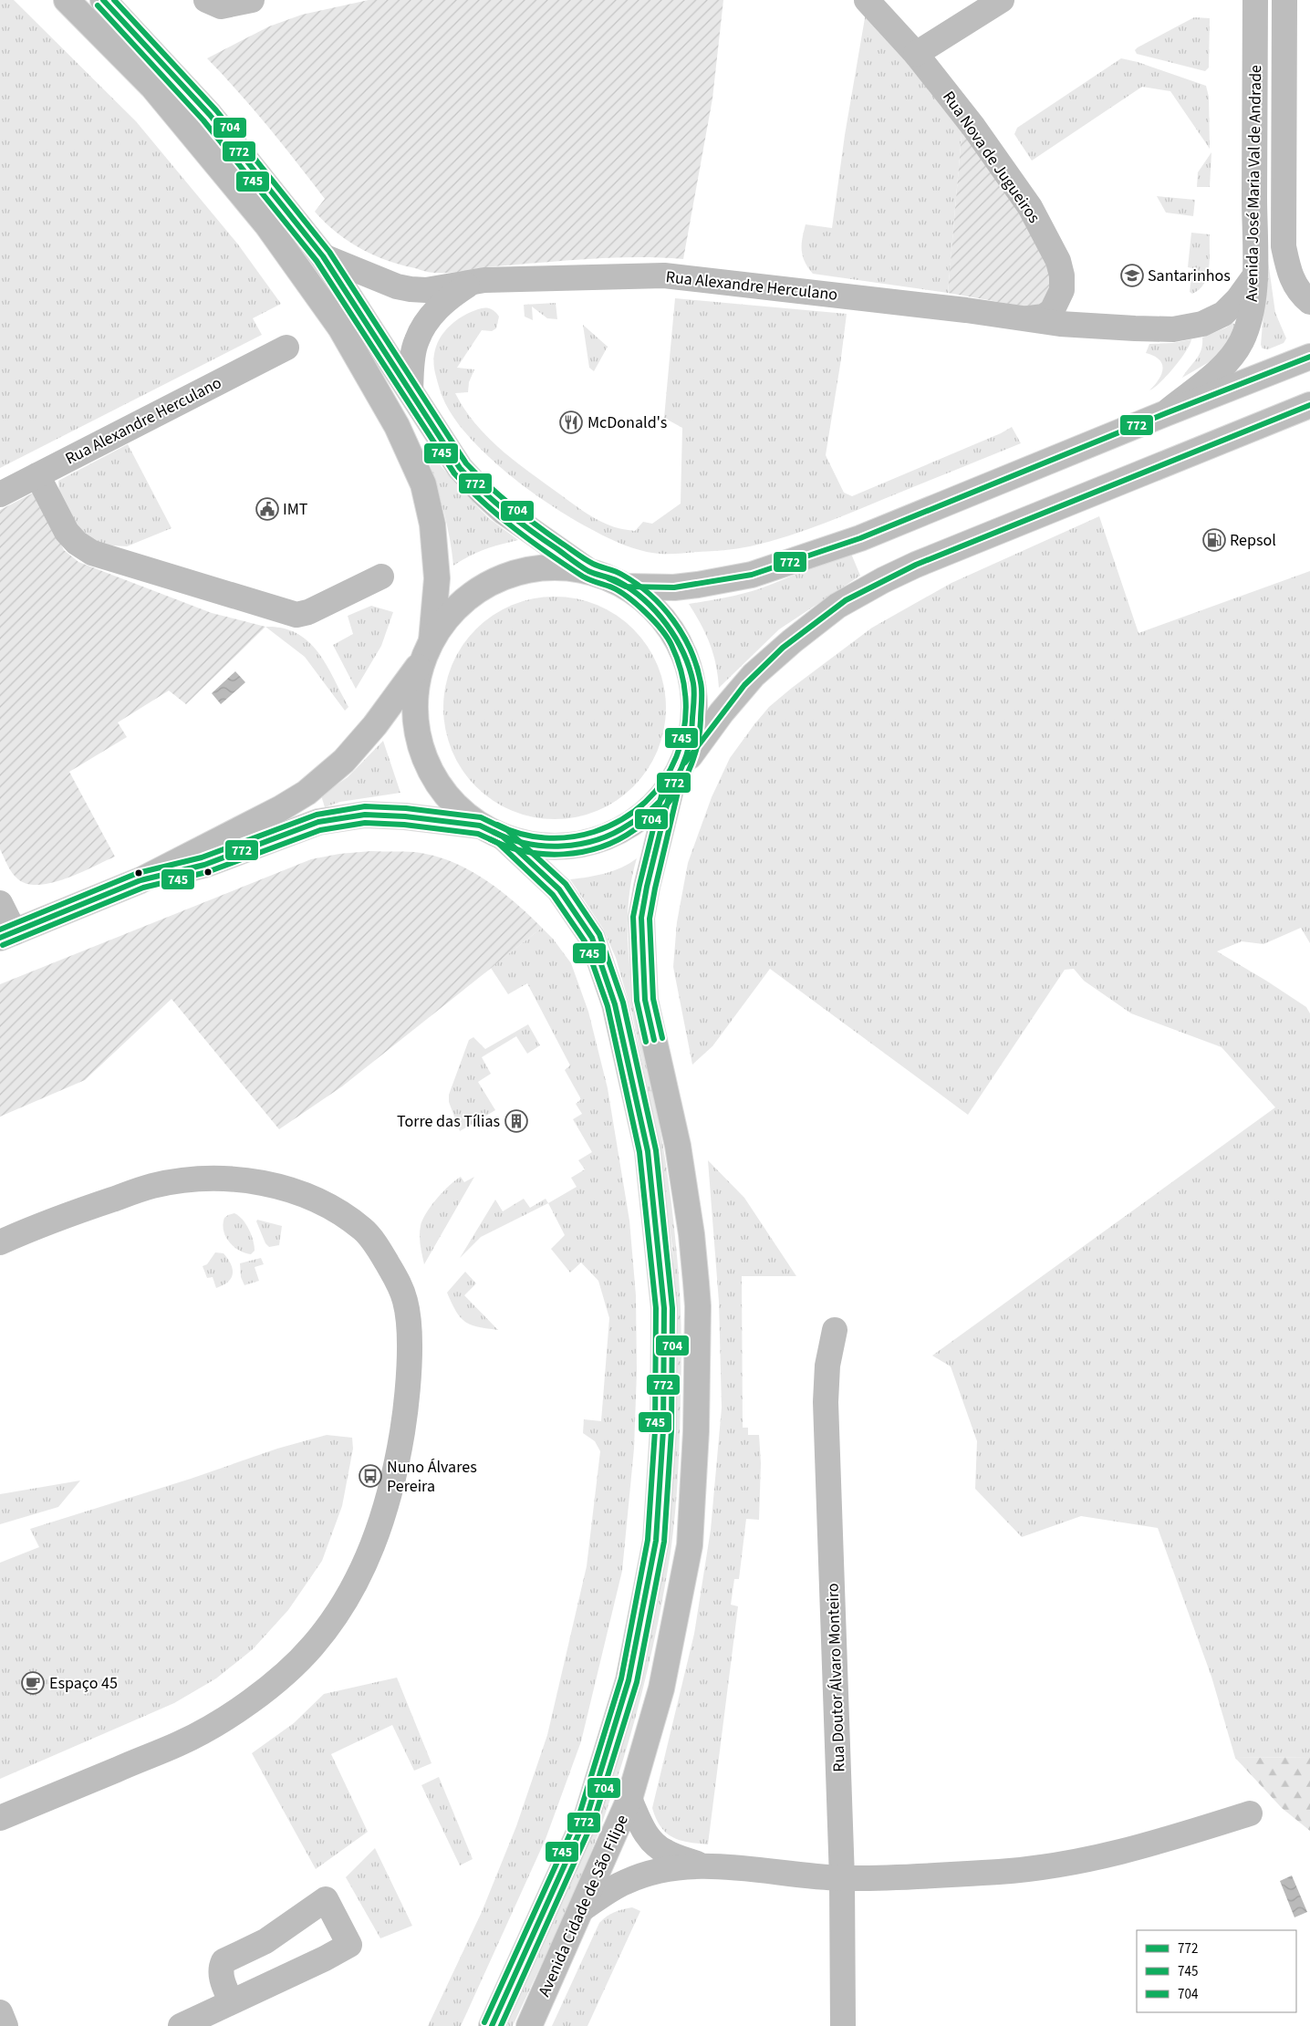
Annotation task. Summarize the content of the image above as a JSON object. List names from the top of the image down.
{
  "streets": {
    "main road": [
      "Rua Nova de Jugueiros",
      "Avenida José Maria Val de Andrade",
      "Rua Alexandre Herculano",
      "Rua Doutor Álvaro Monteiro",
      "Avenida Cidade de São Filipe"
    ]
  },
  "crossings": [
    ["Rua Nova de Jugueiros", "Rua Alexandre Herculano"],
    ["Avenida José Maria Val de Andrade", "Rua Alexandre Herculano"]
  ],
  "places": {
    "school or university": ["Santarinhos"],
    "restaurant": ["McDonald's"],
    "public building": ["IMT"],
    "fuel station": ["Repsol"],
    "building": ["Torre das Tílias"],
    "bus stop": ["Nuno Álvares Pereira"],
    "cafe": ["Espaço 45"]
  },
  "lines": ["transit line 772", "transit line 704", "transit line 745"],
  "legend": ["772", "745", "704"]
}
